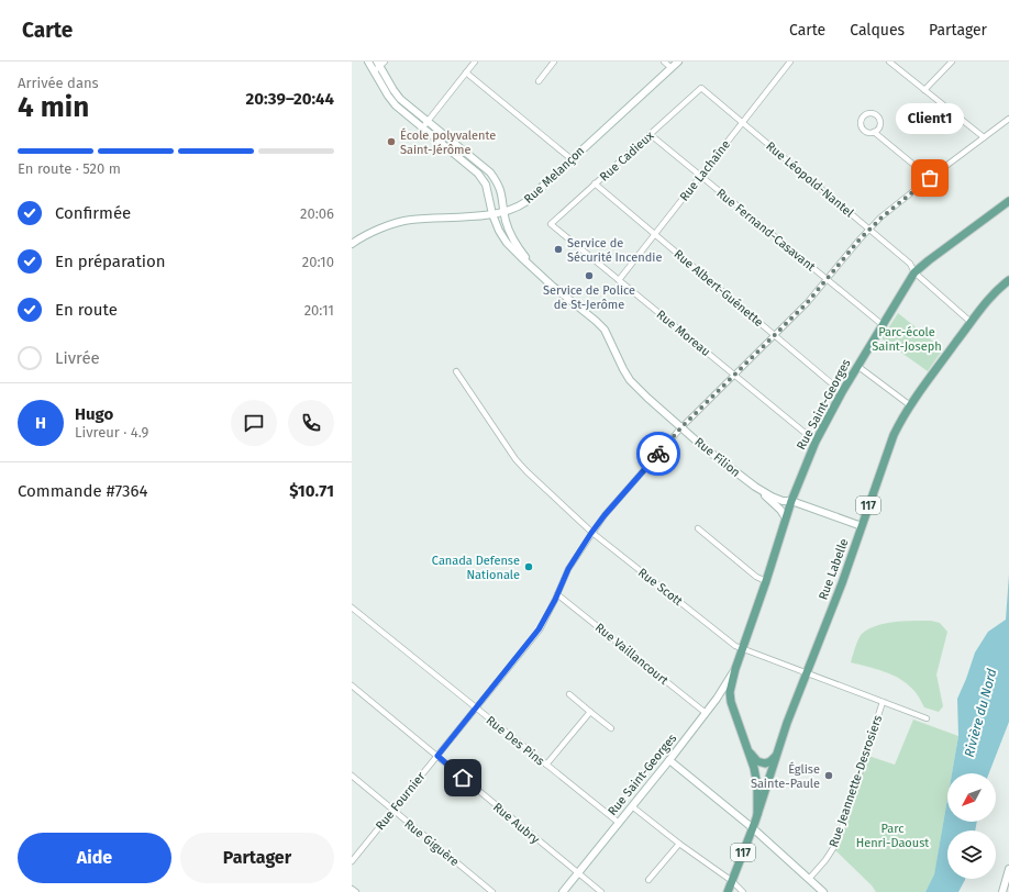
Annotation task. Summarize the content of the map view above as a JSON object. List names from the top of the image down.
{
  "streets": {
    "main road": ["Rue Saint-Georges", "117", "Rue Labelle"],
    "street": [
      "Rue Cadieux",
      "Rue Lachaîne",
      "Rue Melançon",
      "Rue Léopold-Nantel",
      "Rue Fernand-Casavant",
      "Rue Albert-Guénette",
      "Rue Moreau",
      "Rue Filion",
      "Rue Scott",
      "Rue Vaillancourt",
      "Rue Des Pins",
      "Rue Jeannette-Desrosiers",
      "Rue Fournier",
      "Rue Aubry",
      "Rue Giguère"
    ]
  },
  "crossings": [
    ["Rue Cadieux", "Rue Léopold-Nantel"],
    ["Rue Cadieux", "Rue Fernand-Casavant"],
    ["Rue Cadieux", "Rue Albert-Guénette"],
    ["Rue Cadieux", "Rue Moreau"],
    ["Rue Lachaîne", "Rue Léopold-Nantel"],
    ["Rue Lachaîne", "Rue Fernand-Casavant"],
    ["Rue Lachaîne", "Rue Albert-Guénette"],
    ["Rue Lachaîne", "Rue Moreau"],
    ["Rue Melançon", "Rue Filion"],
    ["Rue Léopold-Nantel", "Rue Saint-Georges"],
    ["Rue Léopold-Nantel", "Rue Labelle"],
    ["Rue Léopold-Nantel", "Rue Fournier"],
    ["Rue Fernand-Casavant", "Rue Saint-Georges"],
    ["Rue Fernand-Casavant", "Rue Fournier"],
    ["Rue Albert-Guénette", "Rue Saint-Georges"],
    ["Rue Albert-Guénette", "Rue Fournier"],
    ["Rue Moreau", "Rue Saint-Georges"],
    ["Rue Moreau", "Rue Fournier"],
    ["Rue Saint-Georges", "Rue Filion"],
    ["Rue Saint-Georges", "Rue Labelle"],
    ["Rue Saint-Georges", "Rue Scott"],
    ["Rue Saint-Georges", "Rue Vaillancourt"],
    ["Rue Saint-Georges", "Rue Des Pins"],
    ["Rue Saint-Georges", "Rue Aubry"],
    ["Rue Filion", "Rue Labelle"],
    ["Rue Filion", "Rue Fournier"],
    ["Rue Labelle", "Rue Scott"],
    ["Rue Scott", "Rue Jeannette-Desrosiers"],
    ["Rue Scott", "Rue Fournier"],
    ["Rue Vaillancourt", "Rue Fournier"],
    ["Rue Des Pins", "Rue Fournier"],
    ["Rue Fournier", "Rue Aubry"],
    ["Rue Fournier", "Rue Giguère"]
  ],
  "water": ["Rivière du Nord"],
  "parks": ["Parc-école Saint-Joseph", "Parc Henri-Daoust"],
  "places": [
    "École polyvalente Saint-Jérôme",
    "Client1",
    "Service de Sécurité Incendie",
    "Service de Police de St-Jerôme",
    "Canada Defense Nationale",
    "Église Sainte-Paule"
  ],
  "north": "bottom left",
  "page": {
    "header": "Carte",
    "nav": ["Carte", "Calques", "Partager"],
    "heading": ["4 min", "Arrivée dans", "20:39–20:44"],
    "panel": [
      "Hugo",
      "Livreur · 4.9",
      "Commande #7364",
      "$10.71"
    ],
    "bubble": "Client1",
    "bar": "En route · 520 m",
    "list": [
      ["Confirmée", "20:06"],
      ["En préparation", "20:10"],
      ["En route", "20:11"],
      "Livrée"
    ],
    "round": "H",
    "buttons": ["Aide", "Partager"]
  }
}
